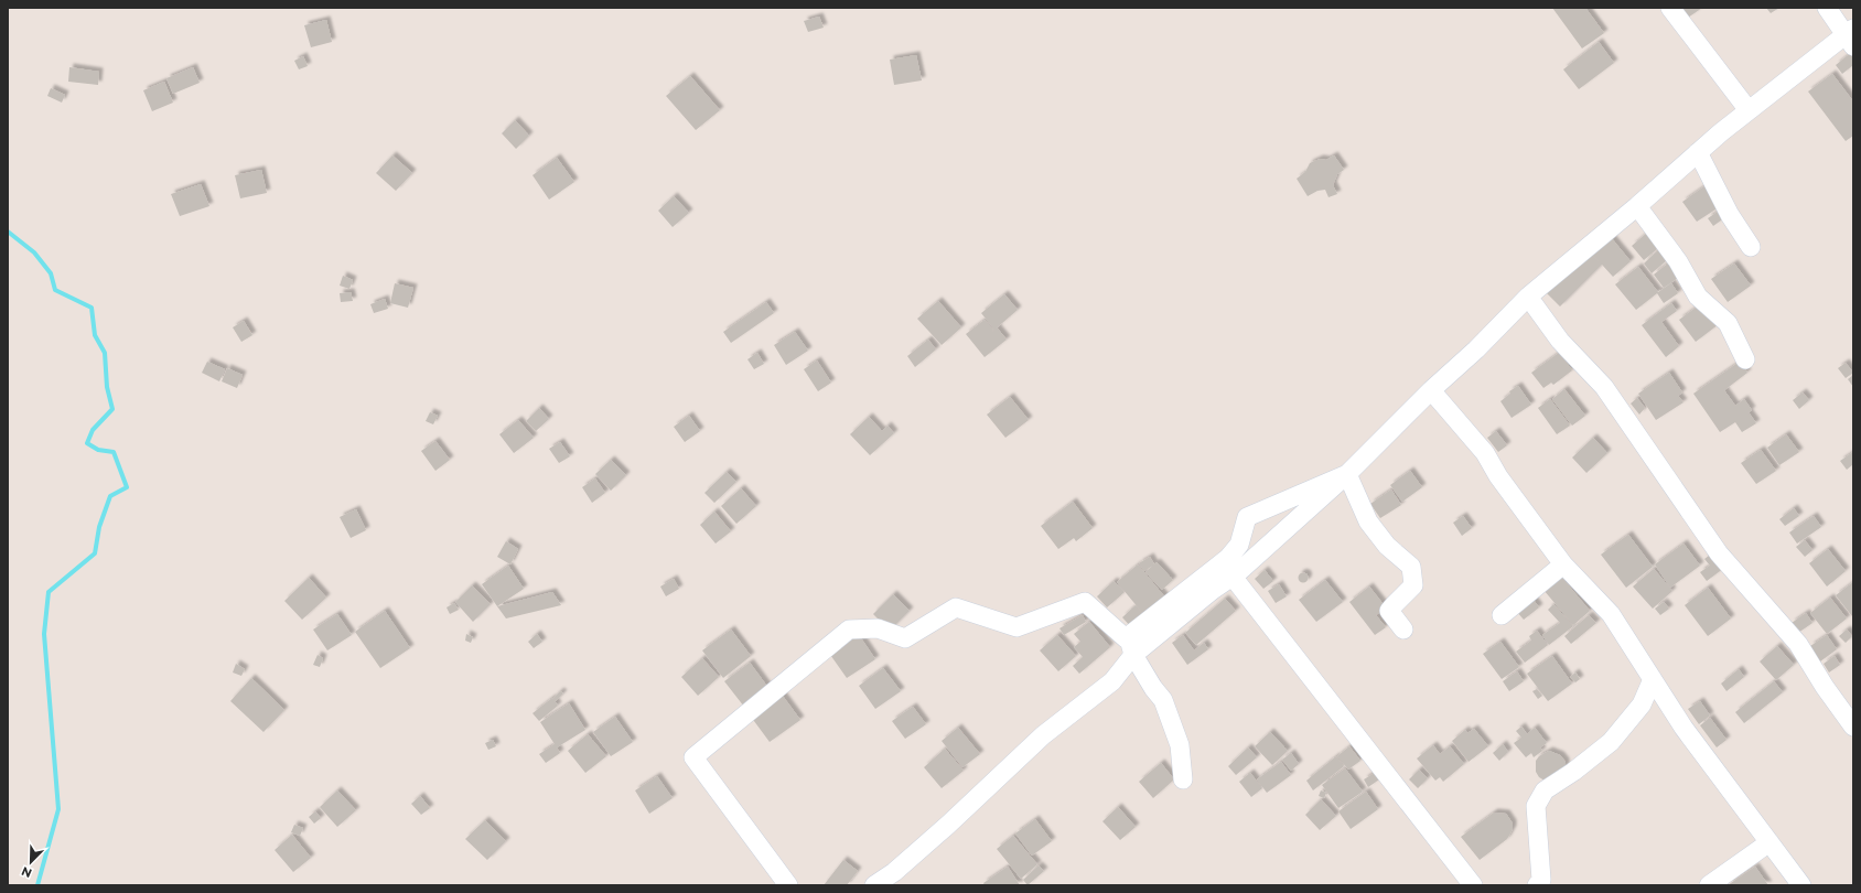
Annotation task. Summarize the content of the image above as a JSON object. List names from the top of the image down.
{
  "north": "bottom left"
}
